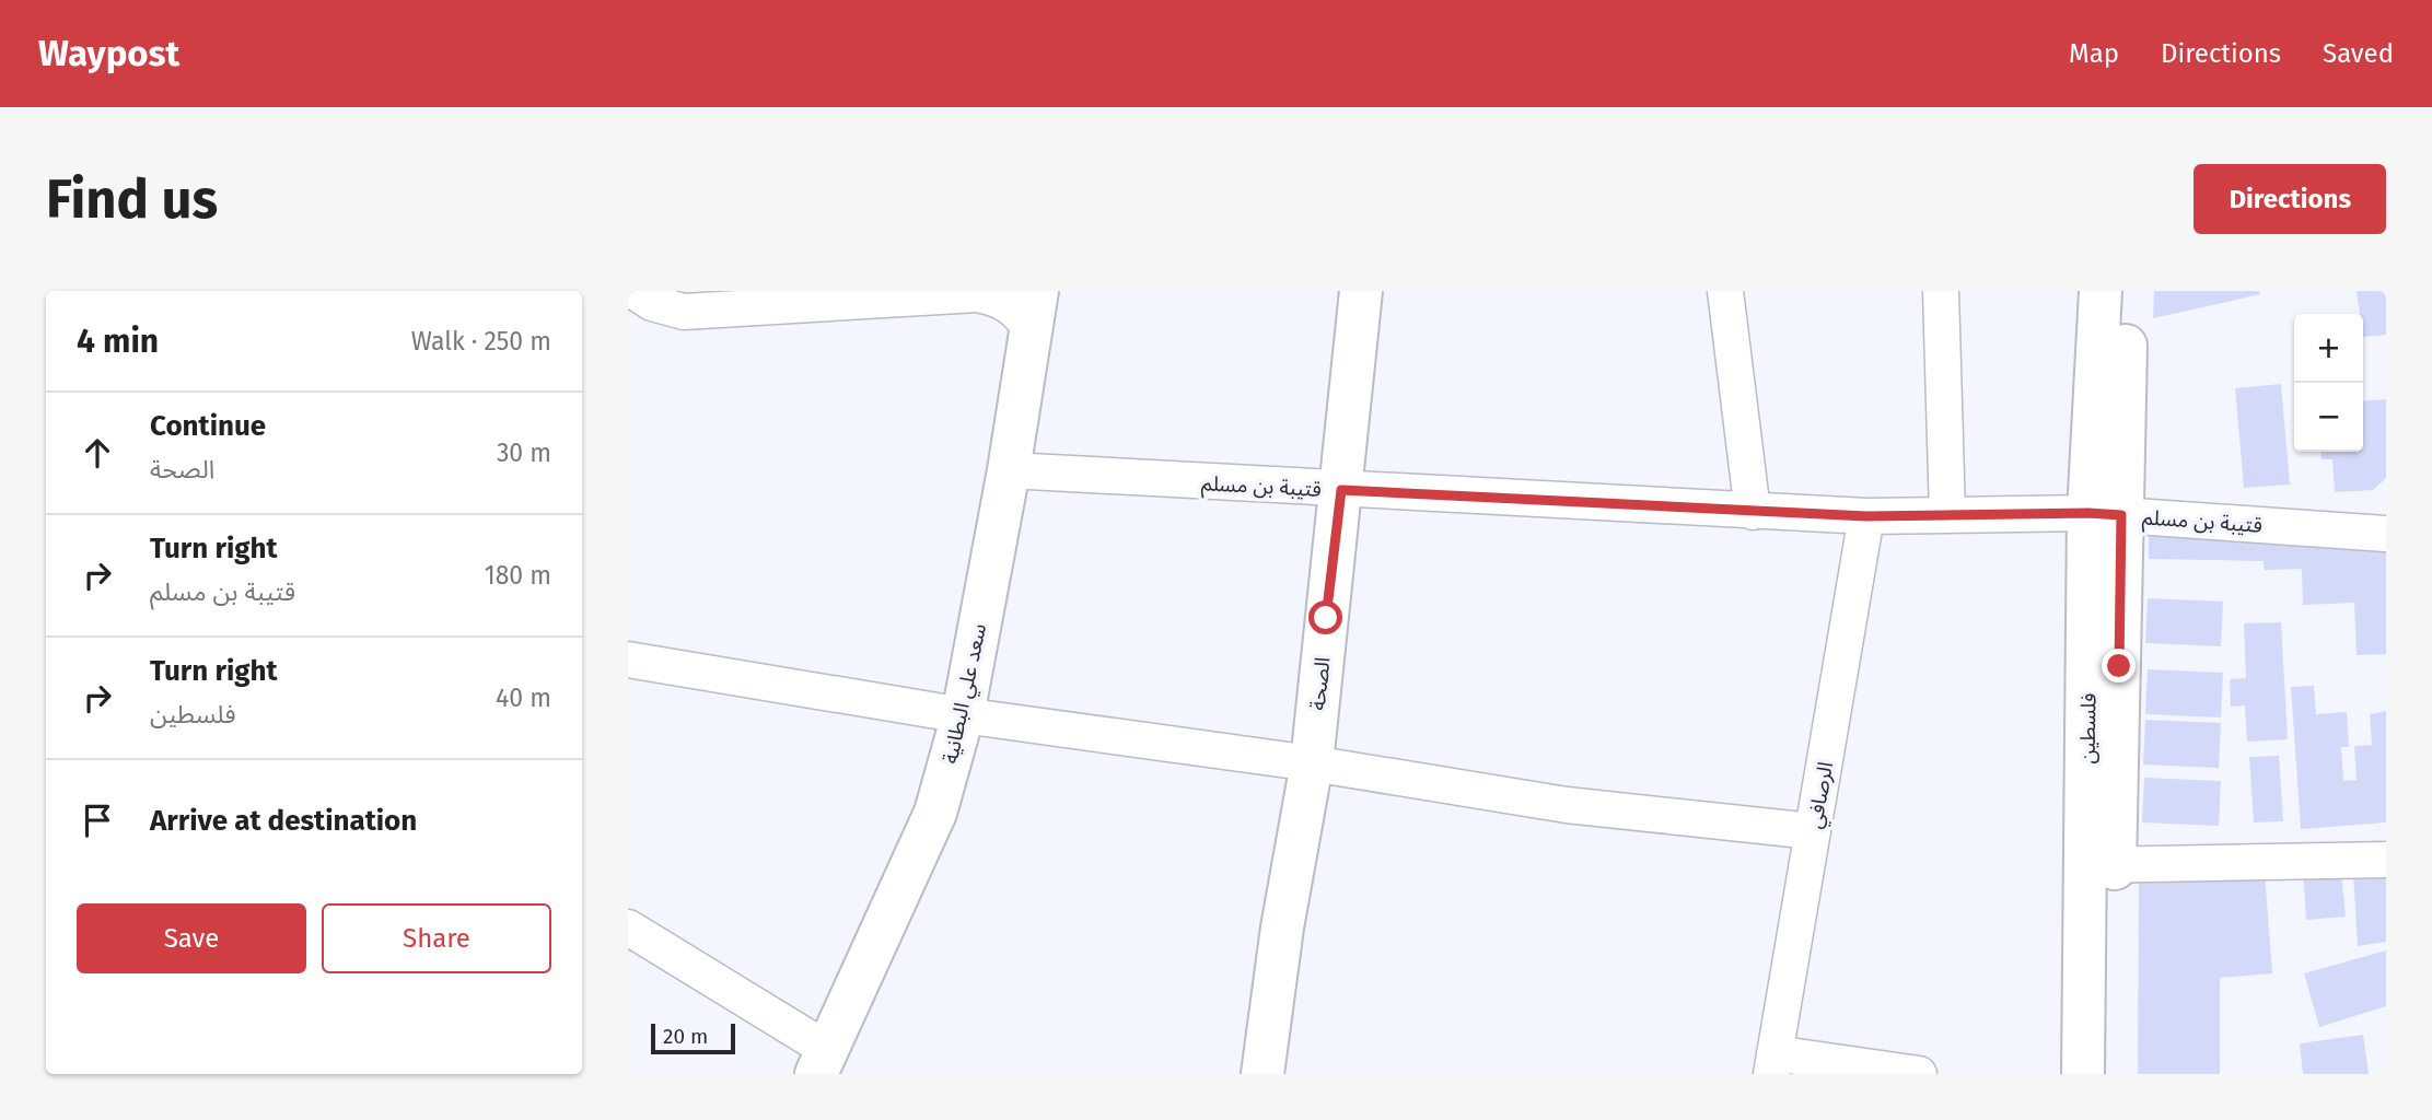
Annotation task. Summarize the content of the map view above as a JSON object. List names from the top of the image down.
{
  "streets": {
    "main road": ["الصحة", "سعد علي البطانية", "فلسطين"],
    "street": ["قتيبة بن مسلم", "الرصافي"]
  },
  "crossings": [
    ["قتيبة بن مسلم", "الصحة"],
    ["قتيبة بن مسلم", "سعد علي البطانية"],
    ["قتيبة بن مسلم", "فلسطين"],
    ["قتيبة بن مسلم", "الرصافي"]
  ],
  "scale_bar": "20 m",
  "page": {
    "header": "Waypost",
    "nav": ["Map", "Directions", "Saved"],
    "buttons": [
      "Directions",
      ["Save", "Share"]
    ],
    "title": "Find us",
    "heading": ["4 min", "Walk · 250 m"],
    "map_buttons": ["+", "−"],
    "list": [
      ["Continue", "الصحة", "30 m"],
      ["Turn right", "قتيبة بن مسلم", "180 m"],
      ["Turn right", "فلسطين", "40 m"],
      "Arrive at destination"
    ],
    "scale": "20 m"
  }
}
